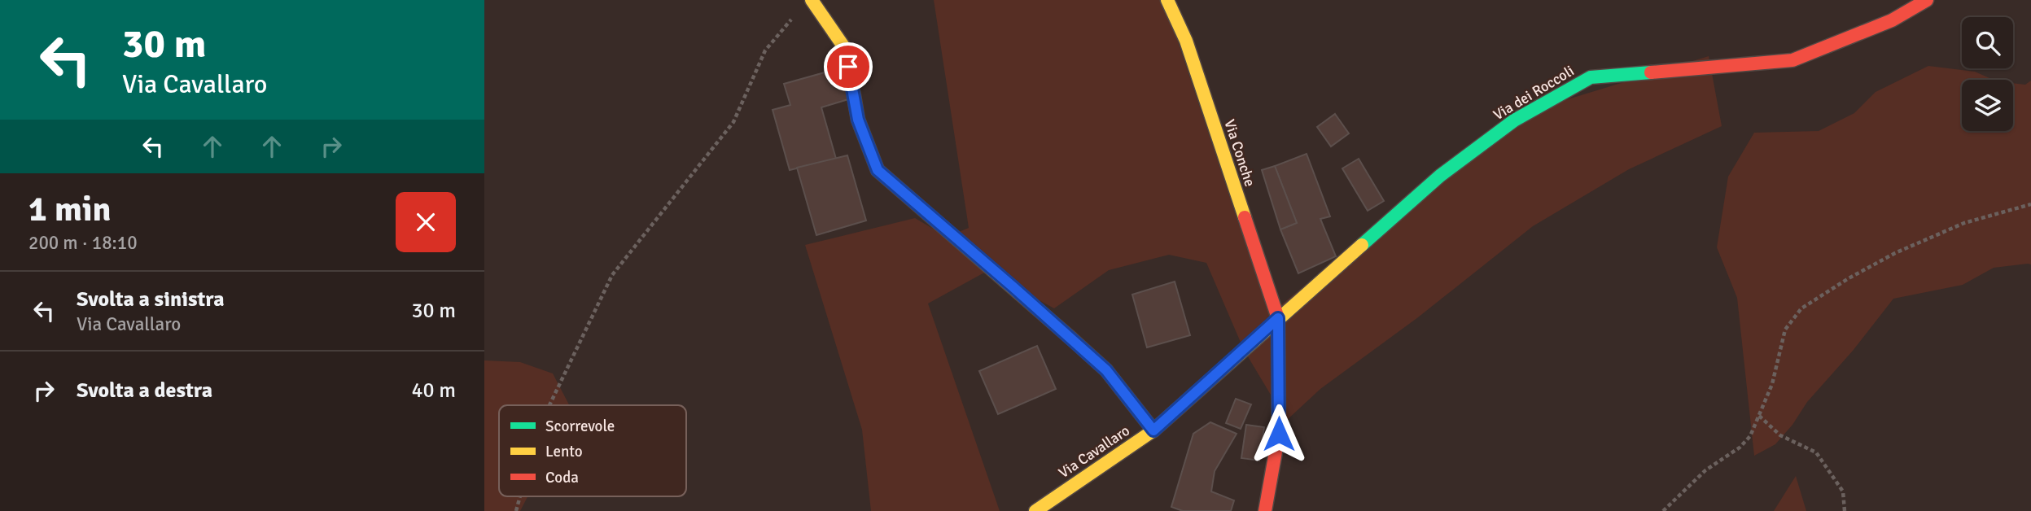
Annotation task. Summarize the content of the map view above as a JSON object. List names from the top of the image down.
{
  "streets": {
    "street": ["Via dei Roccoli", "Via Conche", "Via Cavallaro"]
  },
  "crossings": [
    ["Via dei Roccoli", "Via Conche"],
    ["Via dei Roccoli", "Via Cavallaro"],
    ["Via Conche", "Via Cavallaro"]
  ],
  "legend": ["Scorrevole", "Lento", "Coda"],
  "page": {
    "turn": ["30 m", "Via Cavallaro"],
    "heading": ["1 min", "200 m · 18:10"],
    "list": [
      {
        "name": "Svolta a sinistra",
        "note": "Via Cavallaro",
        "value": "30 m"
      },
      {
        "name": "Svolta a destra",
        "value": "40 m"
      }
    ]
  }
}
